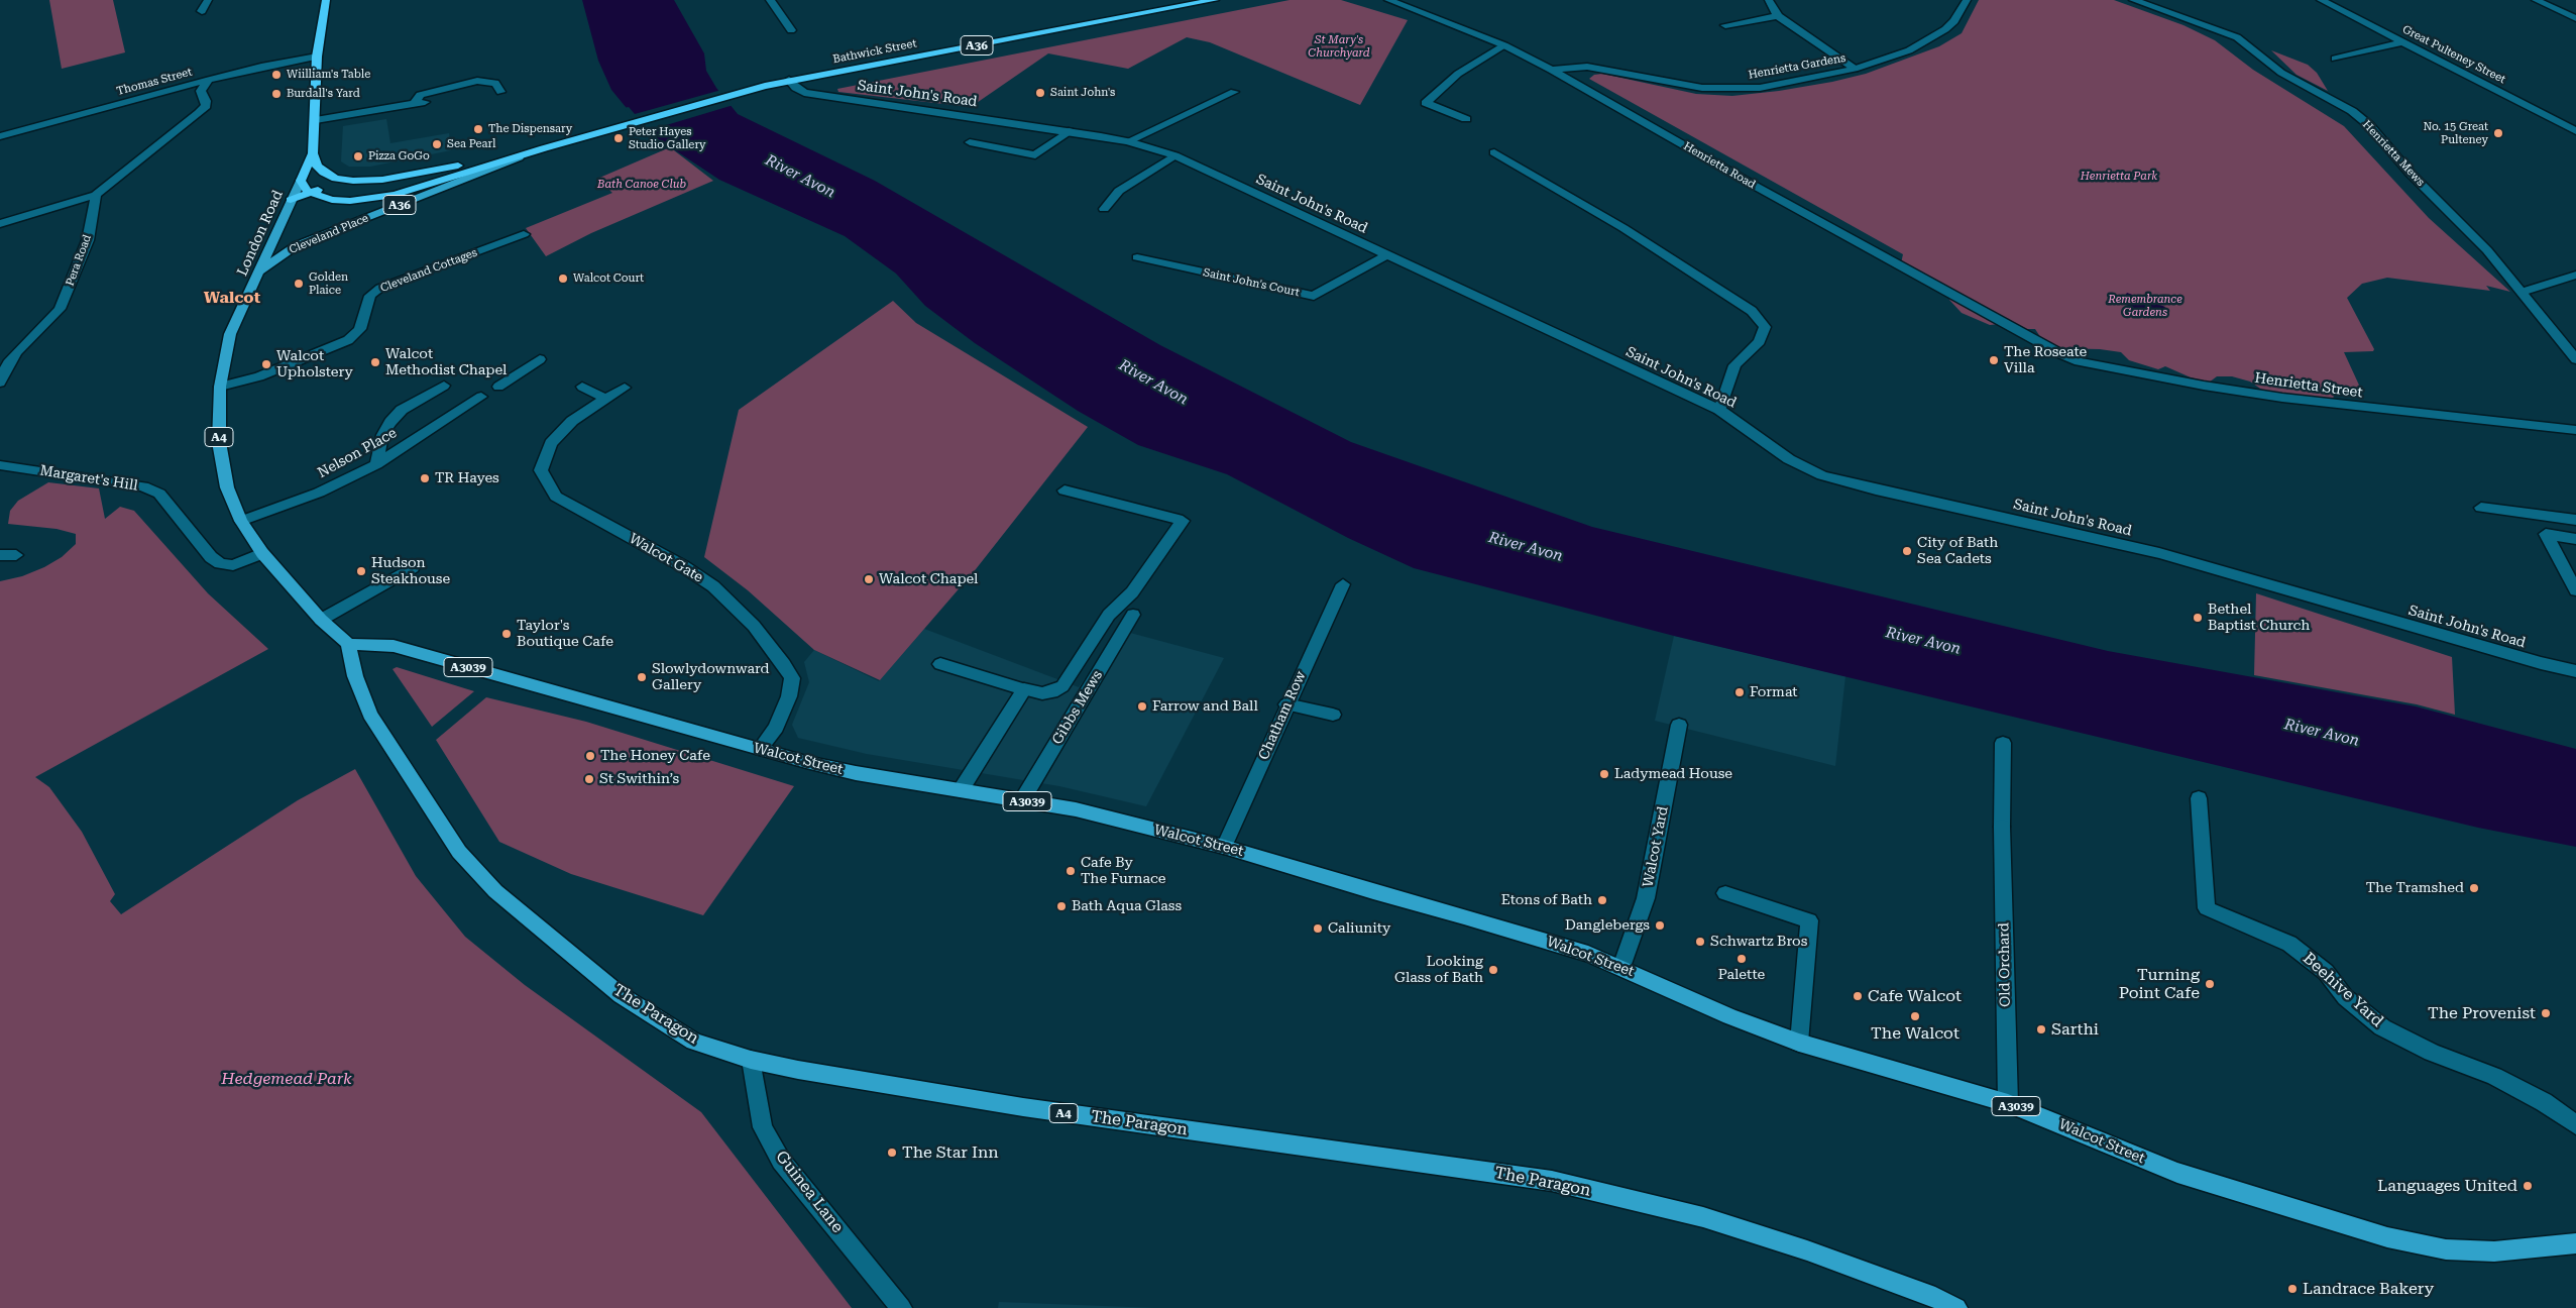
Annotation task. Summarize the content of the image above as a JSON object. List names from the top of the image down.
{
  "streets": {
    "highway": [
      "A36",
      "Bathwick Street",
      "London Road",
      "Cleveland Place",
      "A4"
    ],
    "main road": ["A3039", "Walcot Street", "The Paragon"],
    "street": [
      "Great Pulteney Street",
      "Henrietta Gardens",
      "Thomas Street",
      "Saint John's Road",
      "Henrietta Mews",
      "Henrietta Road",
      "Pera Road",
      "Cleveland Cottages",
      "Saint John's Court",
      "Henrietta Street",
      "Nelson Place",
      "Margaret's Hill",
      "Walcot Gate",
      "Gibbs Mews",
      "Chatham Row",
      "Walcot Yard",
      "Old Orchard",
      "Beehive Yard",
      "Guinea Lane"
    ]
  },
  "crossings": [
    ["A36", "Bathwick Street"],
    ["A36", "London Road"],
    ["A36", "Cleveland Place"],
    ["Bathwick Street", "Saint John's Road"],
    ["Bathwick Street", "Cleveland Place"],
    ["Henrietta Gardens", "Henrietta Road"],
    ["Thomas Street", "London Road"],
    ["Saint John's Road", "Saint John's Court"],
    ["Henrietta Road", "Henrietta Street"],
    ["London Road", "Cleveland Place"],
    ["London Road", "Cleveland Cottages"],
    ["London Road", "Nelson Place"],
    ["London Road", "Margaret's Hill"],
    ["London Road", "Walcot Street"],
    ["London Road", "The Paragon"],
    ["Walcot Gate", "Walcot Street"],
    ["Gibbs Mews", "Walcot Street"],
    ["Chatham Row", "Walcot Street"],
    ["Walcot Street", "Walcot Yard"],
    ["Walcot Street", "Old Orchard"],
    ["Walcot Street", "The Paragon"],
    ["The Paragon", "Guinea Lane"]
  ],
  "districts": ["Walcot"],
  "water": ["River Avon"],
  "parks": [
    "St Mary's Churchyard",
    "Henrietta Park",
    "Bath Canoe Club",
    "Remembrance Gardens",
    "Hedgemead Park"
  ],
  "places": [
    "Wiilliam's Table",
    "Saint John's",
    "Burdall's Yard",
    "The Dispensary",
    "No. 15 Great Pulteney",
    "Peter Hayes Studio Gallery",
    "Sea Pearl",
    "Pizza GoGo",
    "Walcot Court",
    "Golden Plaice",
    "The Roseate Villa",
    "Walcot Methodist Chapel",
    "Walcot Upholstery",
    "TR Hayes",
    "City of Bath Sea Cadets",
    "Hudson Steakhouse",
    "Walcot Chapel",
    "Bethel Baptist Church",
    "Taylor's Boutique Cafe",
    "Slowlydownward Gallery",
    "Format",
    "Farrow and Ball",
    "The Honey Cafe",
    "Ladymead House",
    "St Swithin’s",
    "Cafe By The Furnace",
    "The Tramshed",
    "Etons of Bath",
    "Bath Aqua Glass",
    "Danglebergs",
    "Caliunity",
    "Schwartz Bros",
    "Palette",
    "Looking Glass of Bath",
    "Turning Point Cafe",
    "Cafe Walcot",
    "The Provenist",
    "The Walcot",
    "Sarthi",
    "The Star Inn",
    "Languages United",
    "Landrace Bakery"
  ]
}
